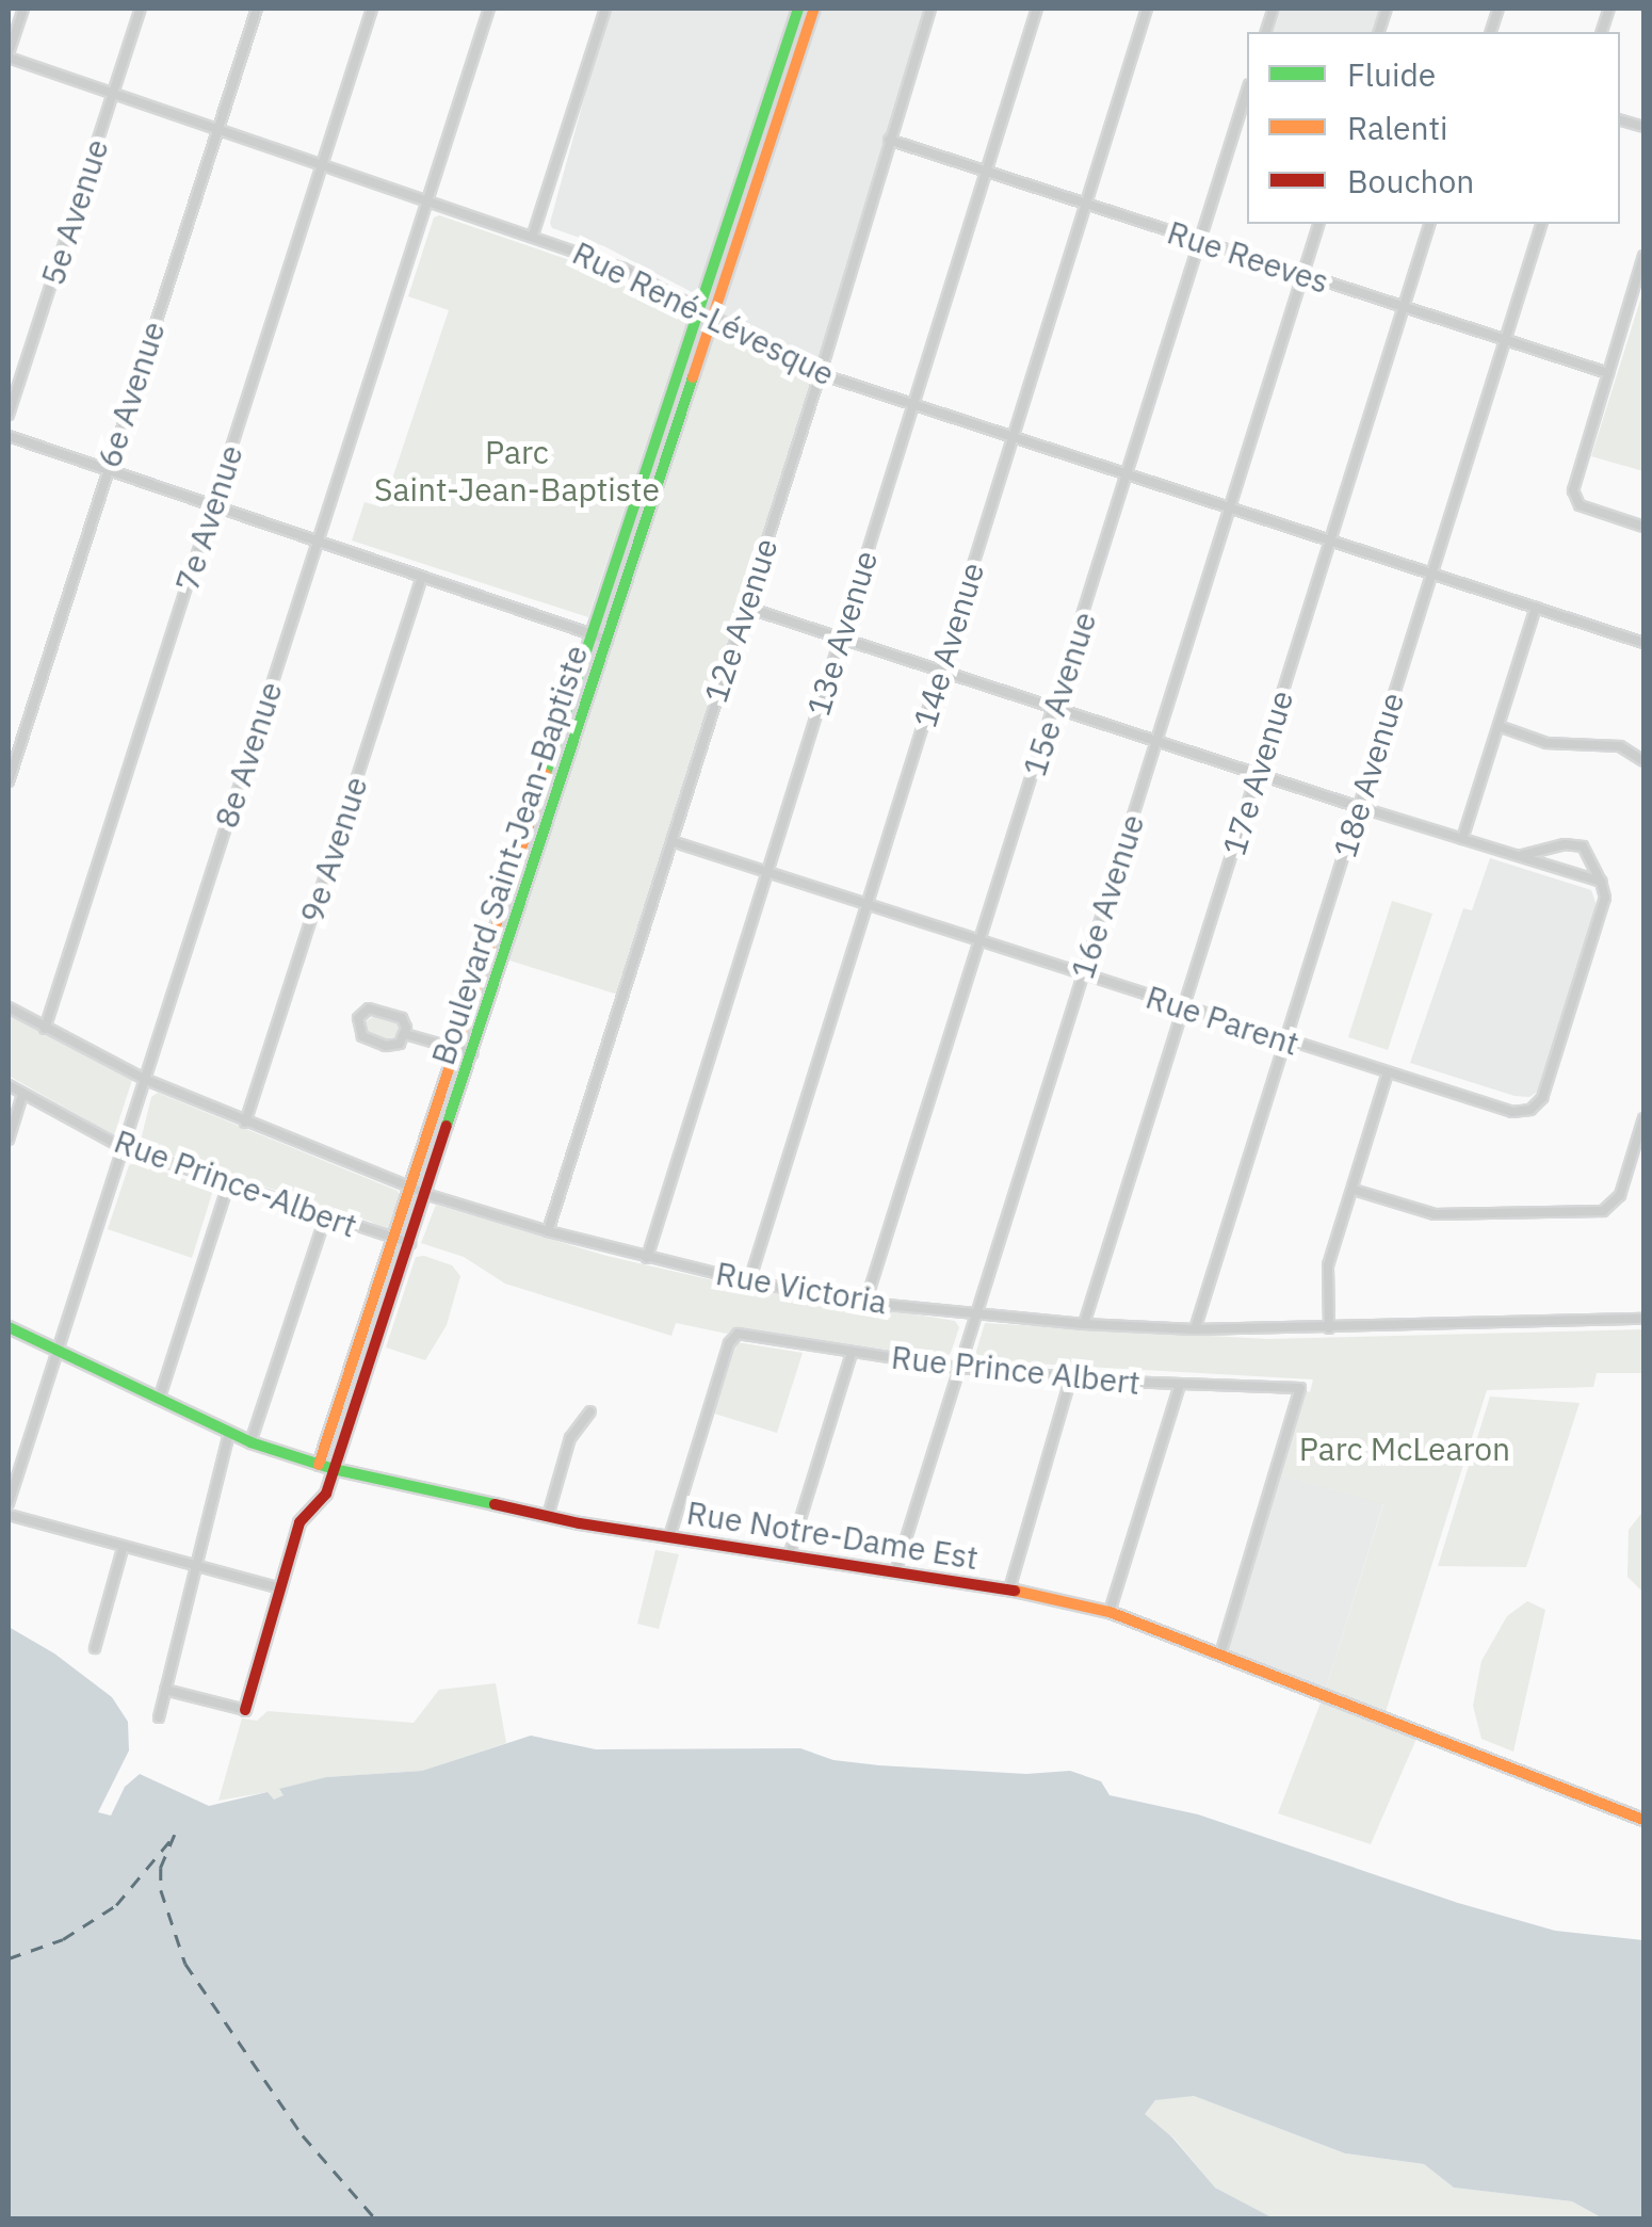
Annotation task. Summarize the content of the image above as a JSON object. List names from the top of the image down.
{
  "streets": {
    "main road": ["Boulevard Saint-Jean-Baptiste", "Rue Notre-Dame Est"],
    "street": [
      "5e Avenue",
      "Rue Reeves",
      "Rue René-Lévesque",
      "6e Avenue",
      "7e Avenue",
      "12e Avenue",
      "13e Avenue",
      "14e Avenue",
      "15e Avenue",
      "8e Avenue",
      "17e Avenue",
      "18e Avenue",
      "9e Avenue",
      "16e Avenue",
      "Rue Parent",
      "Rue Prince-Albert",
      "Rue Victoria",
      "Rue Prince Albert"
    ]
  },
  "crossings": [
    ["5e Avenue", "Rue René-Lévesque"],
    ["Rue Reeves", "12e Avenue"],
    ["Rue Reeves", "13e Avenue"],
    ["Rue Reeves", "14e Avenue"],
    ["Rue Reeves", "15e Avenue"],
    ["Rue Reeves", "17e Avenue"],
    ["Rue Reeves", "18e Avenue"],
    ["Rue Reeves", "16e Avenue"],
    ["Rue René-Lévesque", "6e Avenue"],
    ["Rue René-Lévesque", "7e Avenue"],
    ["Rue René-Lévesque", "12e Avenue"],
    ["Rue René-Lévesque", "13e Avenue"],
    ["Rue René-Lévesque", "14e Avenue"],
    ["Rue René-Lévesque", "15e Avenue"],
    ["Rue René-Lévesque", "8e Avenue"],
    ["Rue René-Lévesque", "17e Avenue"],
    ["Rue René-Lévesque", "18e Avenue"],
    ["Rue René-Lévesque", "Boulevard Saint-Jean-Baptiste"],
    ["Rue René-Lévesque", "16e Avenue"],
    ["7e Avenue", "Rue Victoria"],
    ["12e Avenue", "Rue Parent"],
    ["12e Avenue", "Rue Victoria"],
    ["13e Avenue", "Rue Parent"],
    ["13e Avenue", "Rue Victoria"],
    ["14e Avenue", "Rue Parent"],
    ["14e Avenue", "Rue Victoria"],
    ["15e Avenue", "Rue Parent"],
    ["15e Avenue", "Rue Victoria"],
    ["8e Avenue", "Rue Prince-Albert"],
    ["8e Avenue", "Rue Victoria"],
    ["8e Avenue", "Rue Notre-Dame Est"],
    ["17e Avenue", "Rue Parent"],
    ["17e Avenue", "Rue Victoria"],
    ["18e Avenue", "Rue Parent"],
    ["18e Avenue", "Rue Victoria"],
    ["9e Avenue", "Rue Victoria"],
    ["Boulevard Saint-Jean-Baptiste", "Rue Prince-Albert"],
    ["Boulevard Saint-Jean-Baptiste", "Rue Victoria"],
    ["Boulevard Saint-Jean-Baptiste", "Rue Notre-Dame Est"],
    ["16e Avenue", "Rue Parent"],
    ["16e Avenue", "Rue Victoria"],
    ["16e Avenue", "Rue Prince Albert"],
    ["16e Avenue", "Rue Notre-Dame Est"],
    ["Rue Prince Albert", "Rue Notre-Dame Est"]
  ],
  "parks": ["Parc Saint-Jean-Baptiste", "Parc McLearon"],
  "legend": ["Fluide", "Ralenti", "Bouchon"]
}
